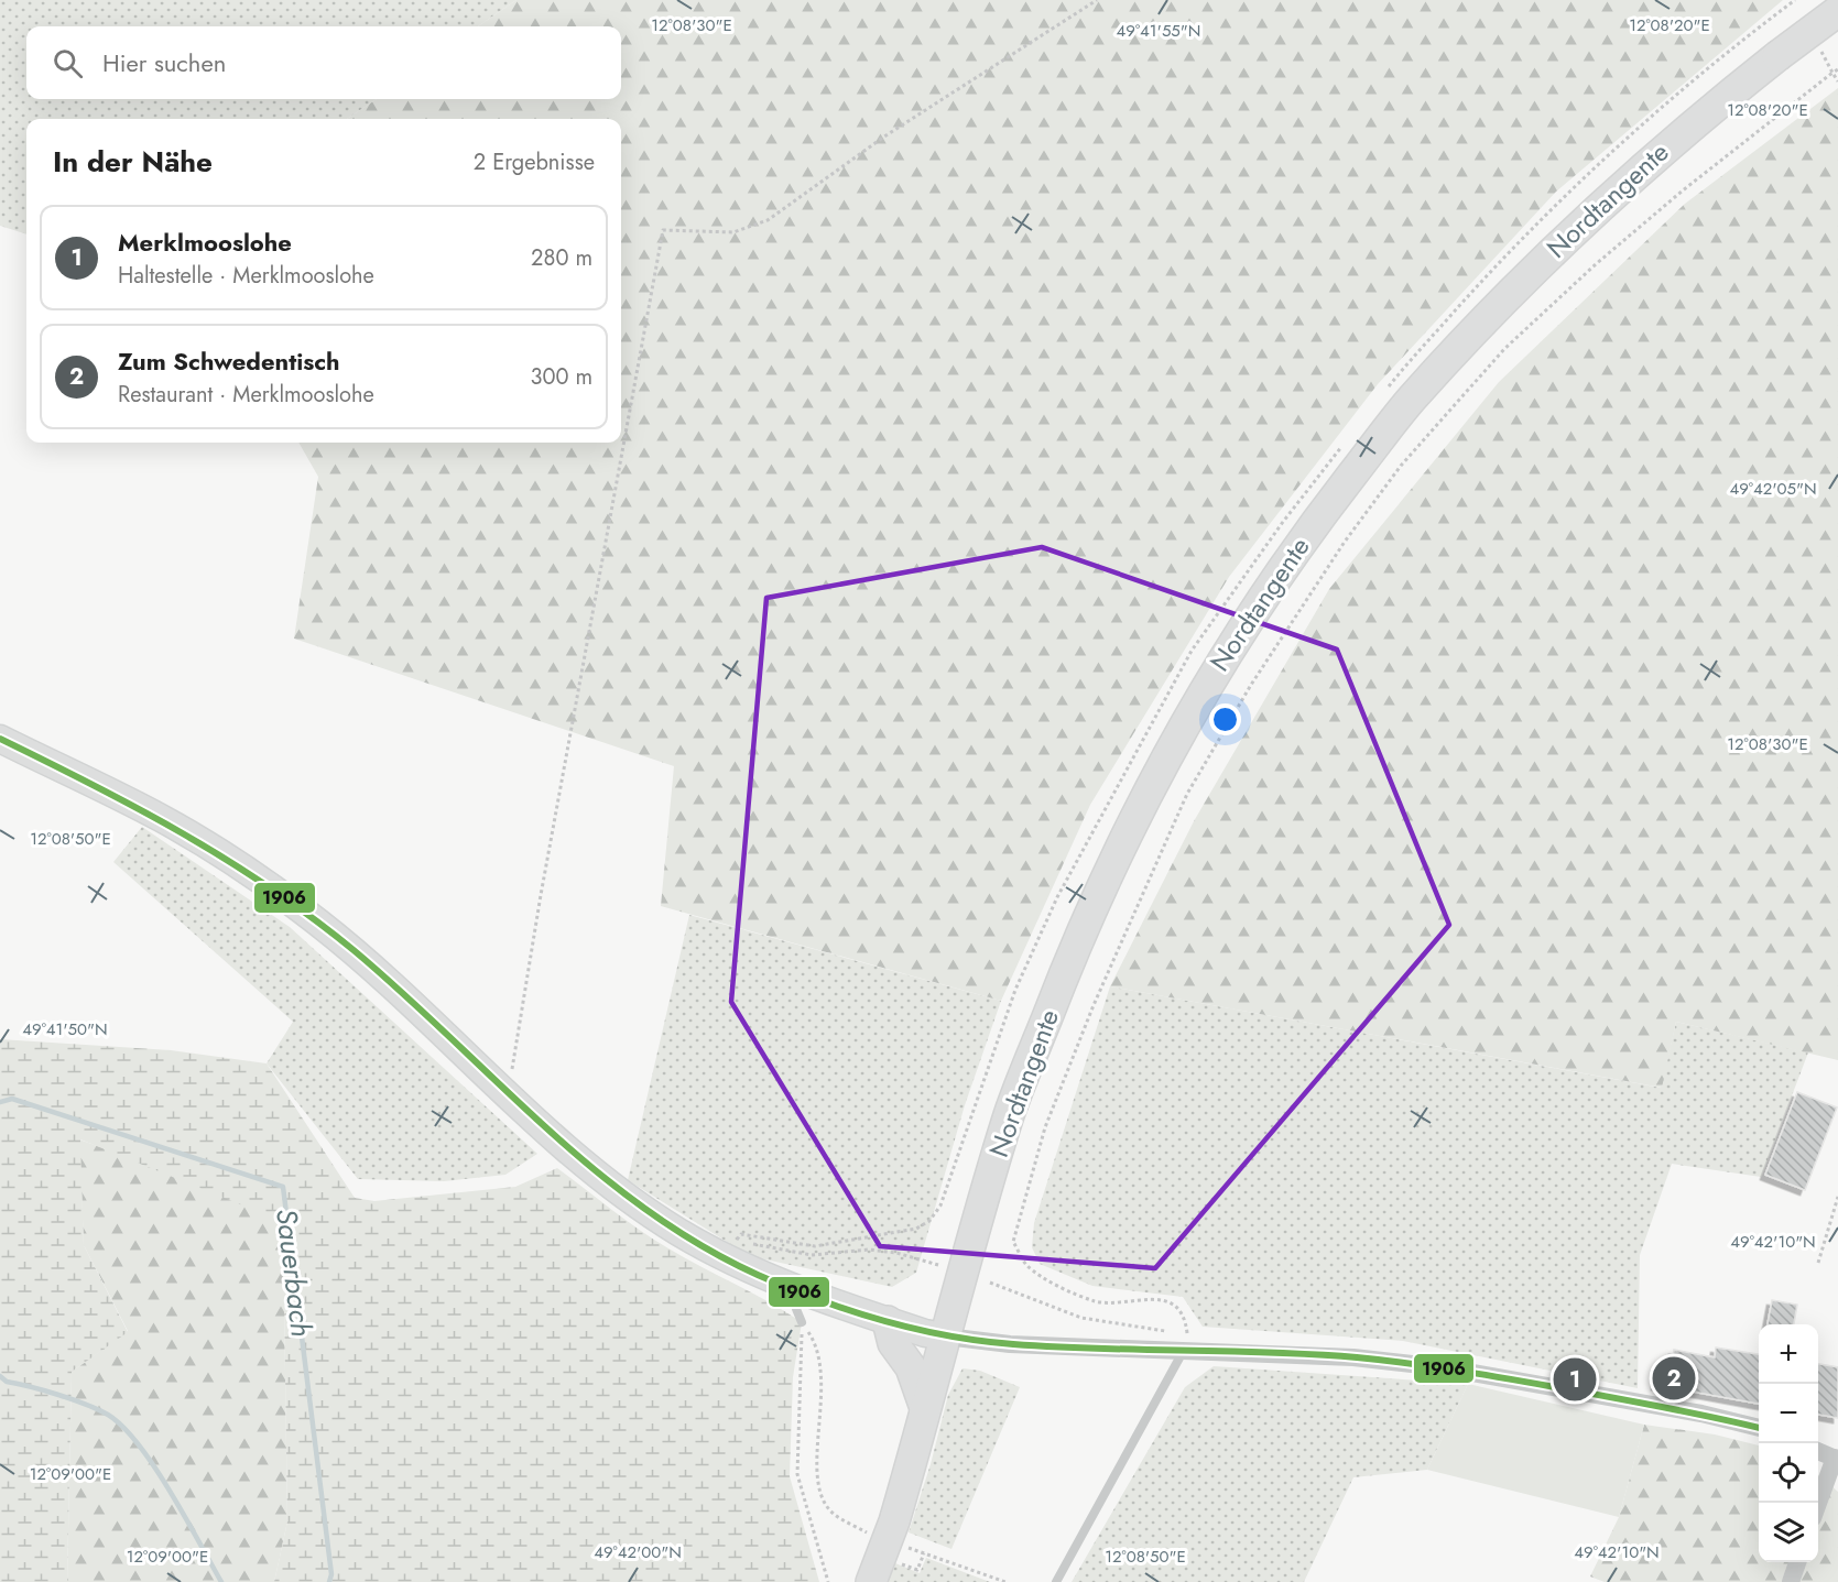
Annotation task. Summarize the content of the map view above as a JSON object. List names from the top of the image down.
{
  "streets": {
    "main road": ["Nordtangente"]
  },
  "water": ["Sauerbach"],
  "lines": ["transit line 1906"],
  "page": {
    "search": "Hier suchen",
    "heading": ["In der Nähe", "2 Ergebnisse"],
    "list": [
      {
        "mark": "1",
        "name": "Merklmooslohe",
        "note": "Haltestelle · Merklmooslohe",
        "value": "280 m"
      },
      {
        "mark": "2",
        "name": "Zum Schwedentisch",
        "note": "Restaurant · Merklmooslohe",
        "value": "300 m"
      }
    ],
    "map_buttons": ["+", "−"],
    "pins": ["2", "1"]
  },
  "coordinates": [
    "12°08'30\"E",
    "12°08'20\"E",
    "49°41'55\"N",
    "49°42'05\"N",
    "12°08'50\"E",
    "49°41'50\"N",
    "49°42'10\"N",
    "12°09'00\"E",
    "49°42'00\"N"
  ]
}
